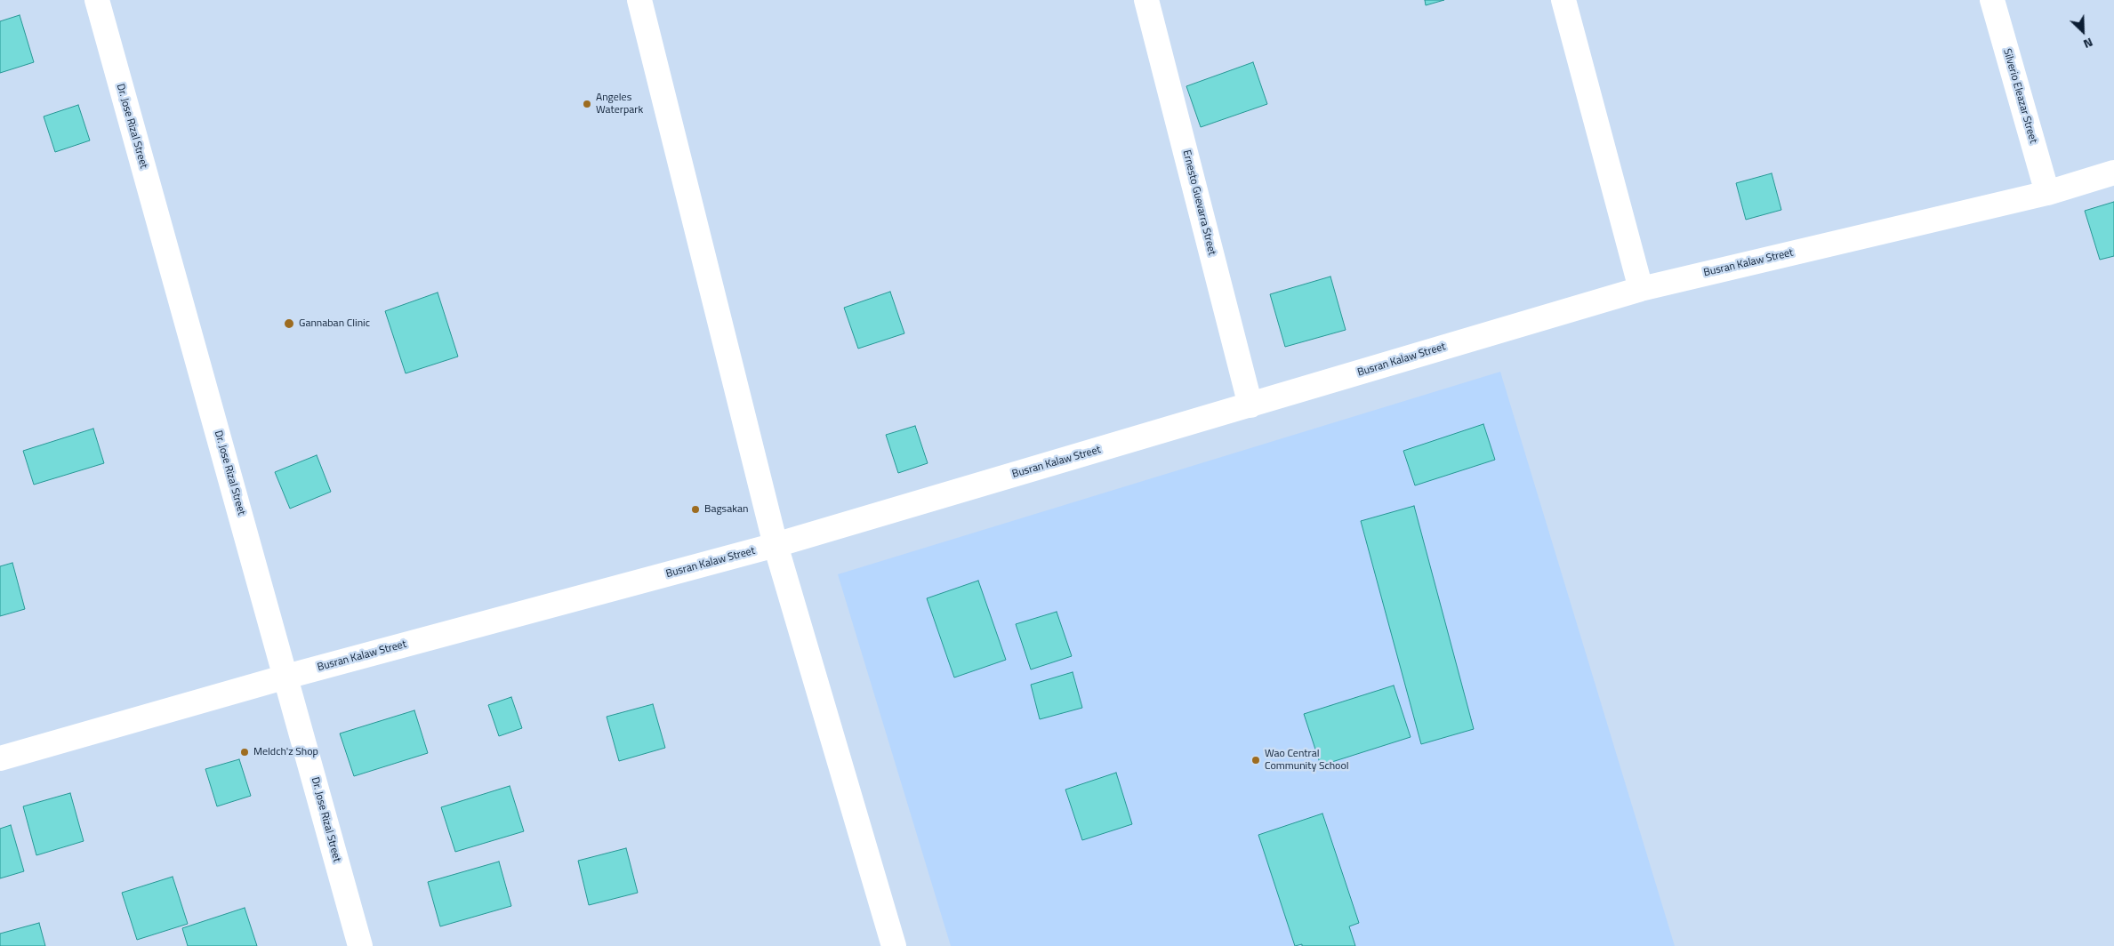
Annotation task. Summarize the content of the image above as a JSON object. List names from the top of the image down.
{
  "streets": {
    "street": [
      "Silverio Eleazar Street",
      "Dr. Jose Rizal Street",
      "Ernesto Guevarra Street",
      "Busran Kalaw Street"
    ]
  },
  "crossings": [
    ["Silverio Eleazar Street", "Busran Kalaw Street"],
    ["Dr. Jose Rizal Street", "Busran Kalaw Street"],
    ["Ernesto Guevarra Street", "Busran Kalaw Street"]
  ],
  "places": [
    "Angeles Waterpark",
    "Gannaban Clinic",
    "Bagsakan",
    "Meldch'z Shop",
    "Wao Central Community School"
  ],
  "north": "bottom right"
}
